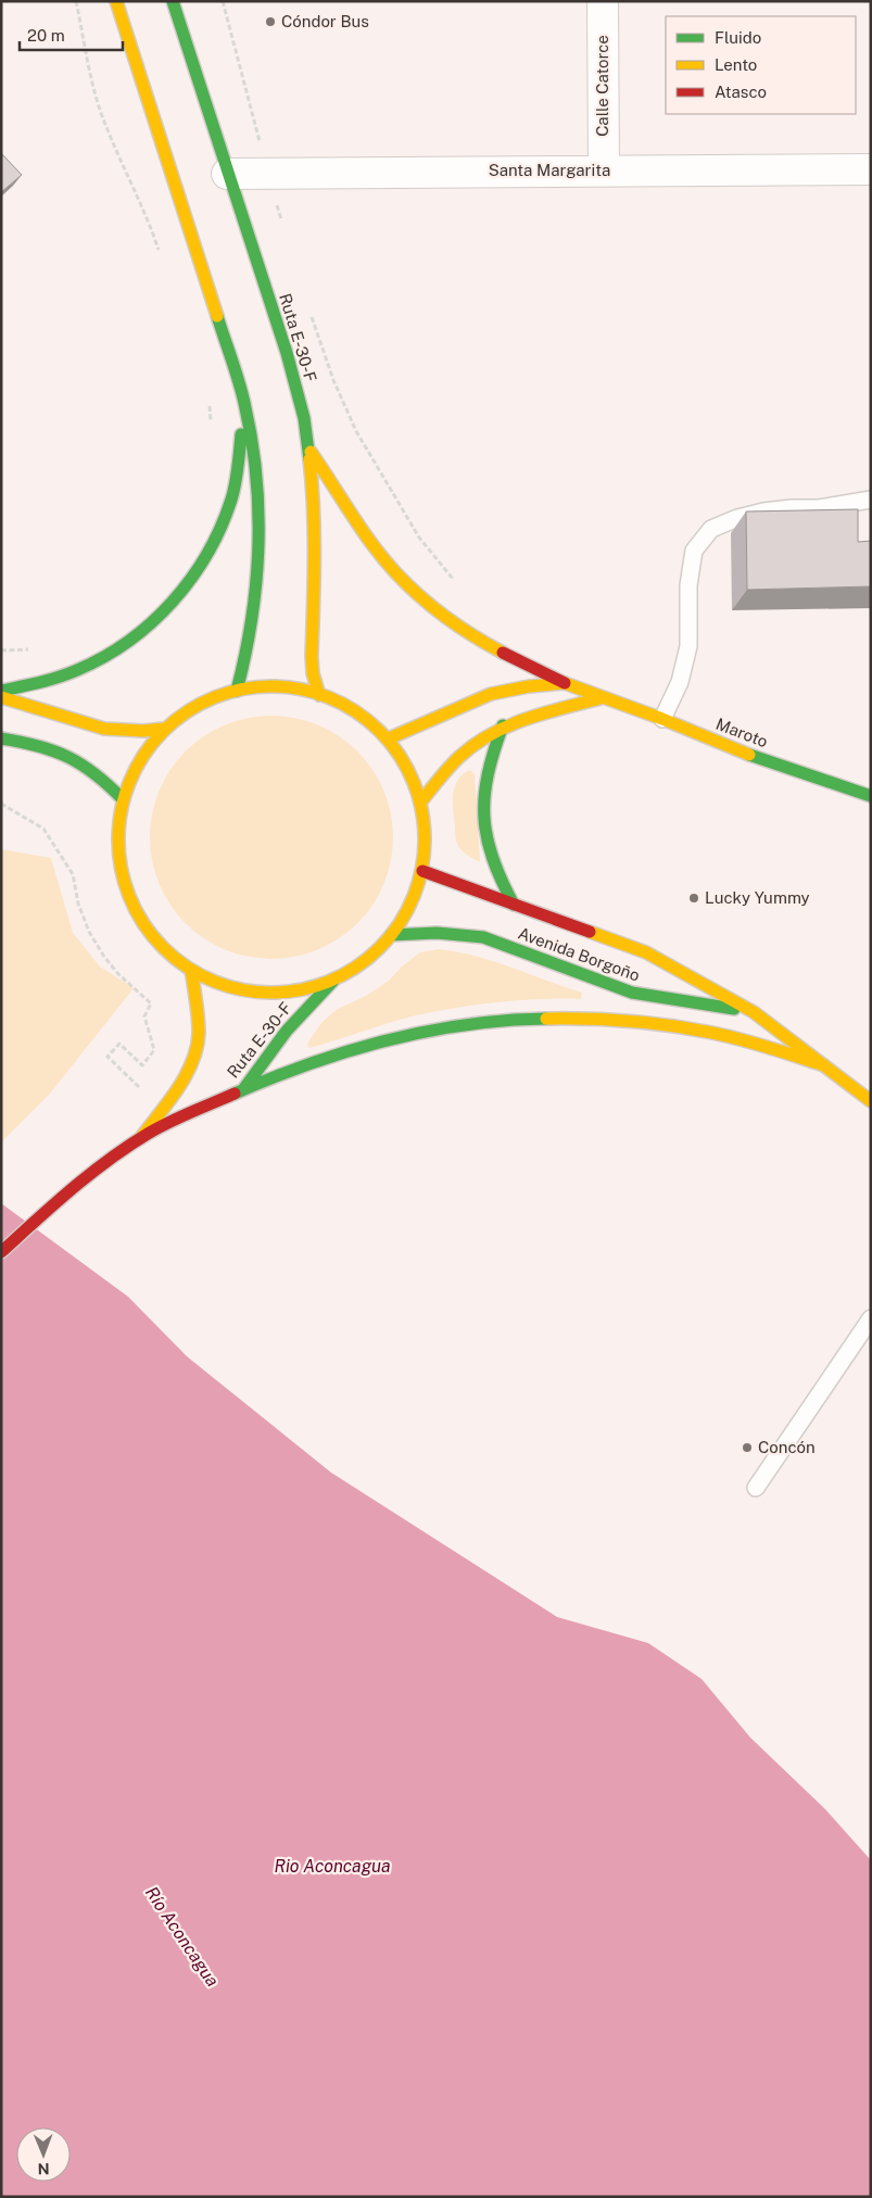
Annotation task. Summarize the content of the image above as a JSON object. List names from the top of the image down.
{
  "streets": {
    "main road": ["Ruta E-30-F", "Maroto", "Avenida Borgoño"],
    "street": ["Calle Catorce", "Santa Margarita"]
  },
  "crossings": [
    ["Calle Catorce", "Santa Margarita"],
    ["Santa Margarita", "Ruta E-30-F"]
  ],
  "water": ["Rio Aconcagua", "Río Aconcagua"],
  "places": ["Cóndor Bus", "Lucky Yummy", "Concón"],
  "legend": ["Fluido", "Lento", "Atasco"],
  "scale_bar": "20 m",
  "north": "bottom"
}
